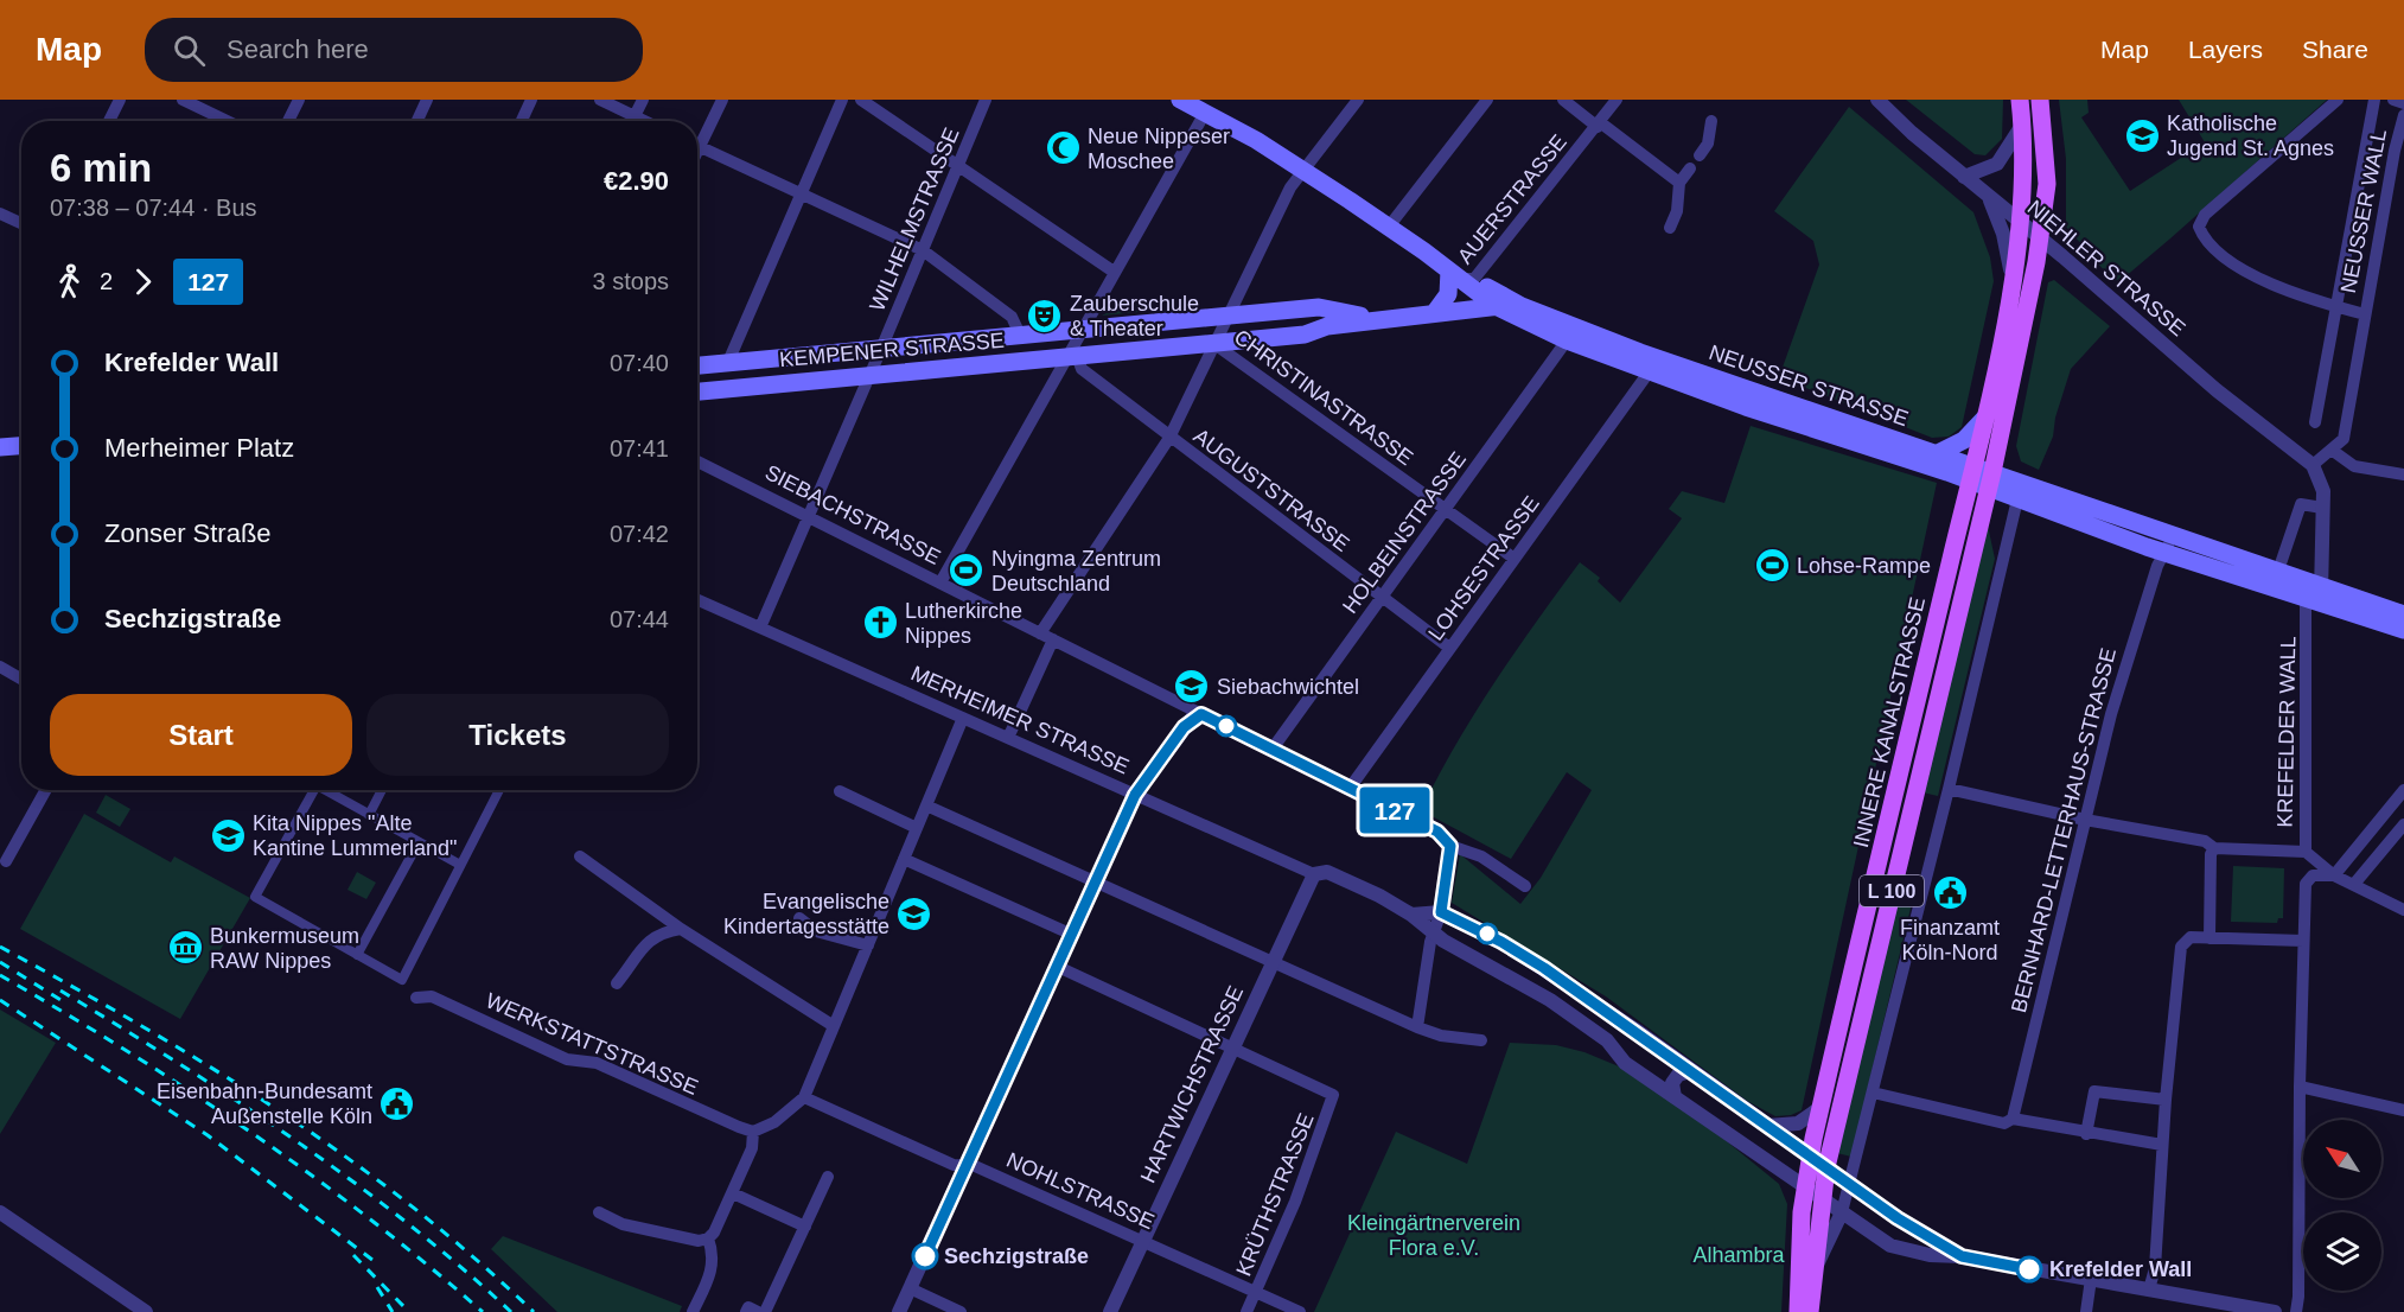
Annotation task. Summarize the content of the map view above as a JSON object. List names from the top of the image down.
{
  "streets": {
    "main road": [
      "KEMPENER STRASSE",
      "NEUSSER STRASSE",
      "INNERE KANALSTRASSE",
      "L 100"
    ],
    "street": [
      "AUERSTRASSE",
      "NEUSSER WALL",
      "WILHELMSTRASSE",
      "NIEHLER STRASSE",
      "CHRISTINASTRASSE",
      "AUGUSTSTRASSE",
      "SIEBACHSTRASSE",
      "HOLBEINSTRASSE",
      "LOHSESTRASSE",
      "MERHEIMER STRASSE",
      "KREFELDER WALL",
      "BERNHARD-LETTERHAUS-STRASSE",
      "WERKSTATTSTRASSE",
      "HARTWICHSTRASSE",
      "NOHLSTRASSE",
      "KRÜTHSTRASSE"
    ]
  },
  "crossings": [
    ["AUERSTRASSE", "NEUSSER STRASSE"],
    ["WILHELMSTRASSE", "KEMPENER STRASSE"],
    ["WILHELMSTRASSE", "SIEBACHSTRASSE"],
    ["WILHELMSTRASSE", "MERHEIMER STRASSE"],
    ["NIEHLER STRASSE", "INNERE KANALSTRASSE"],
    ["KEMPENER STRASSE", "NEUSSER STRASSE"],
    ["KEMPENER STRASSE", "CHRISTINASTRASSE"],
    ["KEMPENER STRASSE", "AUGUSTSTRASSE"],
    ["NEUSSER STRASSE", "HOLBEINSTRASSE"],
    ["NEUSSER STRASSE", "LOHSESTRASSE"],
    ["NEUSSER STRASSE", "INNERE KANALSTRASSE"],
    ["NEUSSER STRASSE", "KREFELDER WALL"],
    ["NEUSSER STRASSE", "BERNHARD-LETTERHAUS-STRASSE"],
    ["CHRISTINASTRASSE", "HOLBEINSTRASSE"],
    ["CHRISTINASTRASSE", "LOHSESTRASSE"],
    ["AUGUSTSTRASSE", "HOLBEINSTRASSE"],
    ["AUGUSTSTRASSE", "LOHSESTRASSE"],
    ["SIEBACHSTRASSE", "HOLBEINSTRASSE"],
    ["SIEBACHSTRASSE", "LOHSESTRASSE"],
    ["MERHEIMER STRASSE", "INNERE KANALSTRASSE"],
    ["MERHEIMER STRASSE", "HARTWICHSTRASSE"],
    ["HARTWICHSTRASSE", "NOHLSTRASSE"],
    ["HARTWICHSTRASSE", "KRÜTHSTRASSE"],
    ["NOHLSTRASSE", "KRÜTHSTRASSE"]
  ],
  "parks": ["Kleingärtnerverein Flora e.V.", "Alhambra"],
  "places": {
    "school or university": [
      "Katholische Jugend St. Agnes",
      "Siebachwichtel",
      "Kita Nippes \"Alte Kantine Lummerland\"",
      "Evangelische Kindertagesstätte"
    ],
    "mosque": ["Neue Nippeser Moschee"],
    "theatre": ["Zauberschule & Theater"],
    "sports": ["Lohse-Rampe", "Nyingma Zentrum Deutschland"],
    "church": ["Lutherkirche Nippes"],
    "public building": ["Finanzamt Köln-Nord", "Eisenbahn-Bundesamt Außenstelle Köln"],
    "museum": ["Bunkermuseum RAW Nippes"],
    "other": ["Sechzigstraße", "Krefelder Wall"]
  },
  "lines": ["bus line 127"],
  "north": "top left",
  "page": {
    "header": "Map",
    "search": "Search here",
    "nav": ["Map", "Layers", "Share"],
    "on_map": "127",
    "heading": ["6 min", "07:38 – 07:44 · Bus", "€2.90"],
    "legs": ["2", "127", "3 stops"],
    "list": [
      {
        "name": "Krefelder Wall",
        "value": "07:40"
      },
      {
        "name": "Merheimer Platz",
        "value": "07:41"
      },
      {
        "name": "Zonser Straße",
        "value": "07:42"
      },
      {
        "name": "Sechzigstraße",
        "value": "07:44"
      }
    ],
    "buttons": ["Start", "Tickets"]
  }
}
